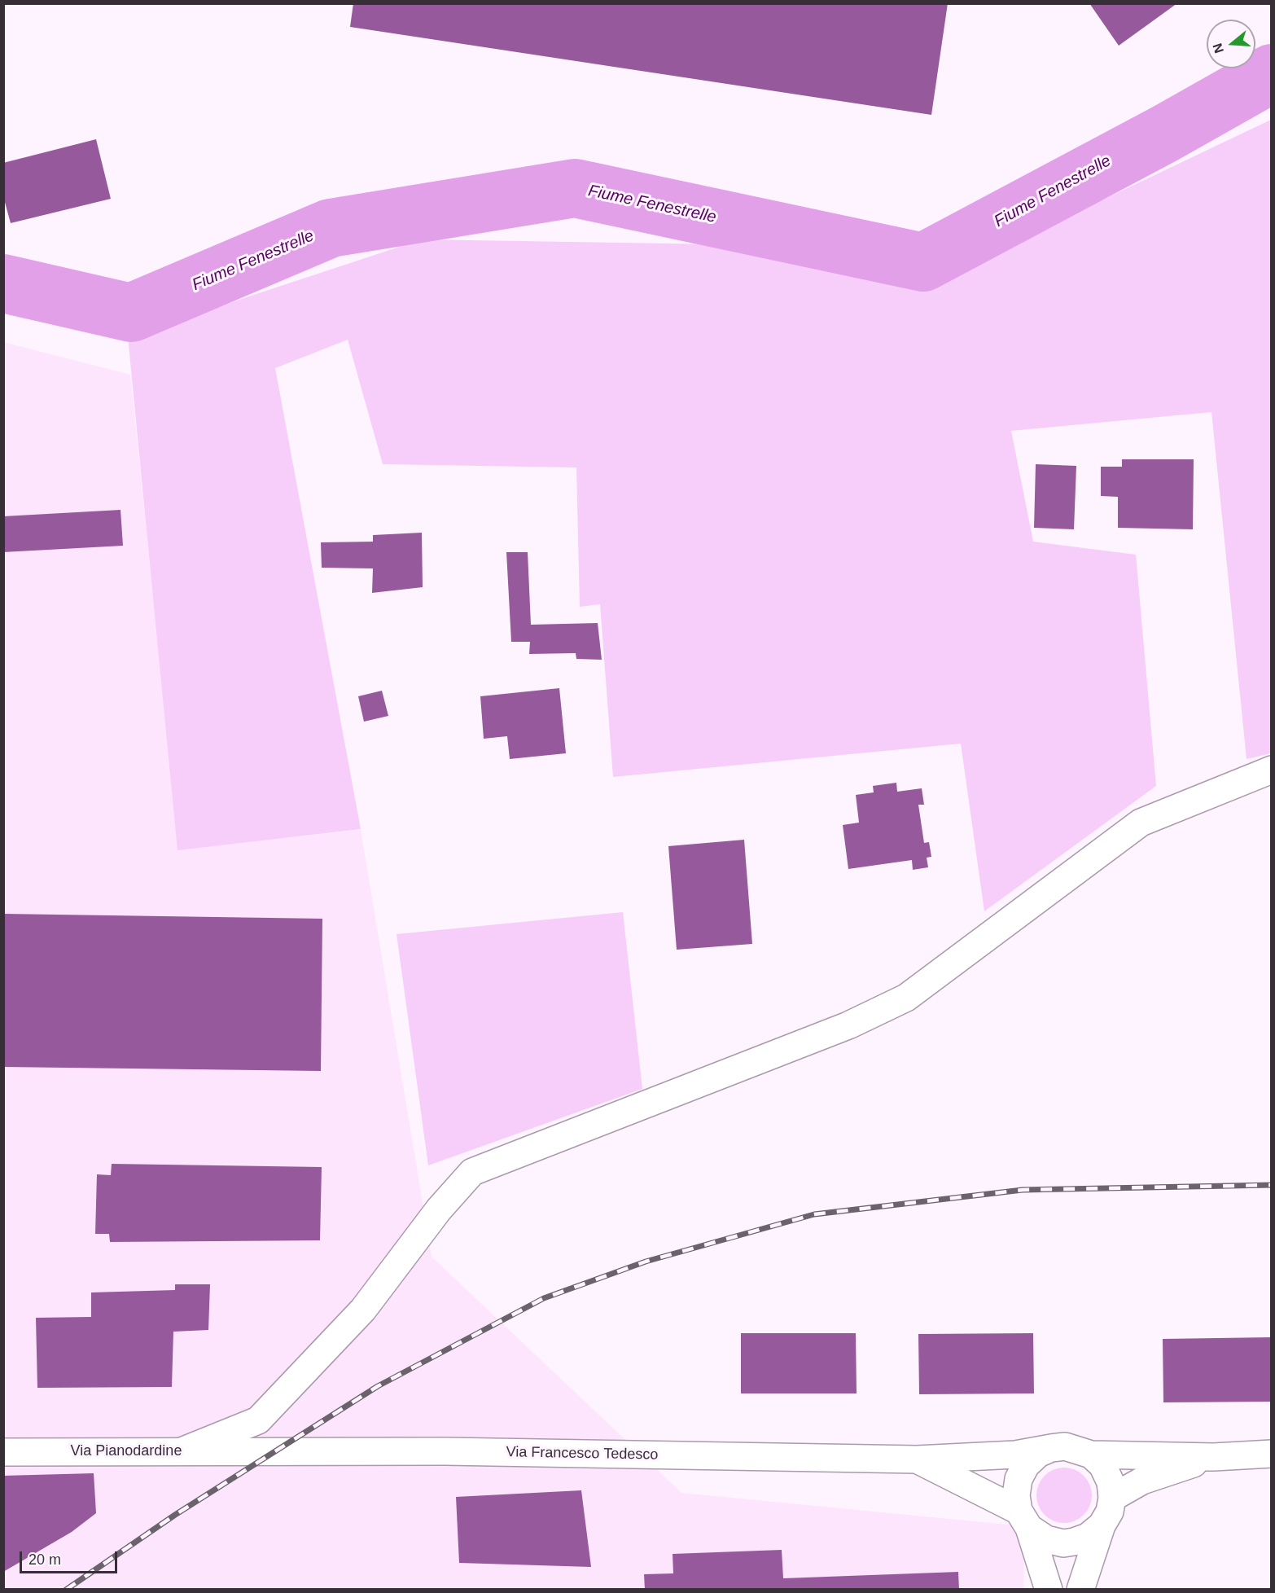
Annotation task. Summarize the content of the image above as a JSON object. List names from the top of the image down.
{
  "streets": {
    "street": ["Via Pianodardine", "Via Francesco Tedesco"]
  },
  "crossings": [
    ["Via Pianodardine", "Via Francesco Tedesco"]
  ],
  "water": ["Fiume Fenestrelle"],
  "scale_bar": "20 m",
  "north": "left"
}
